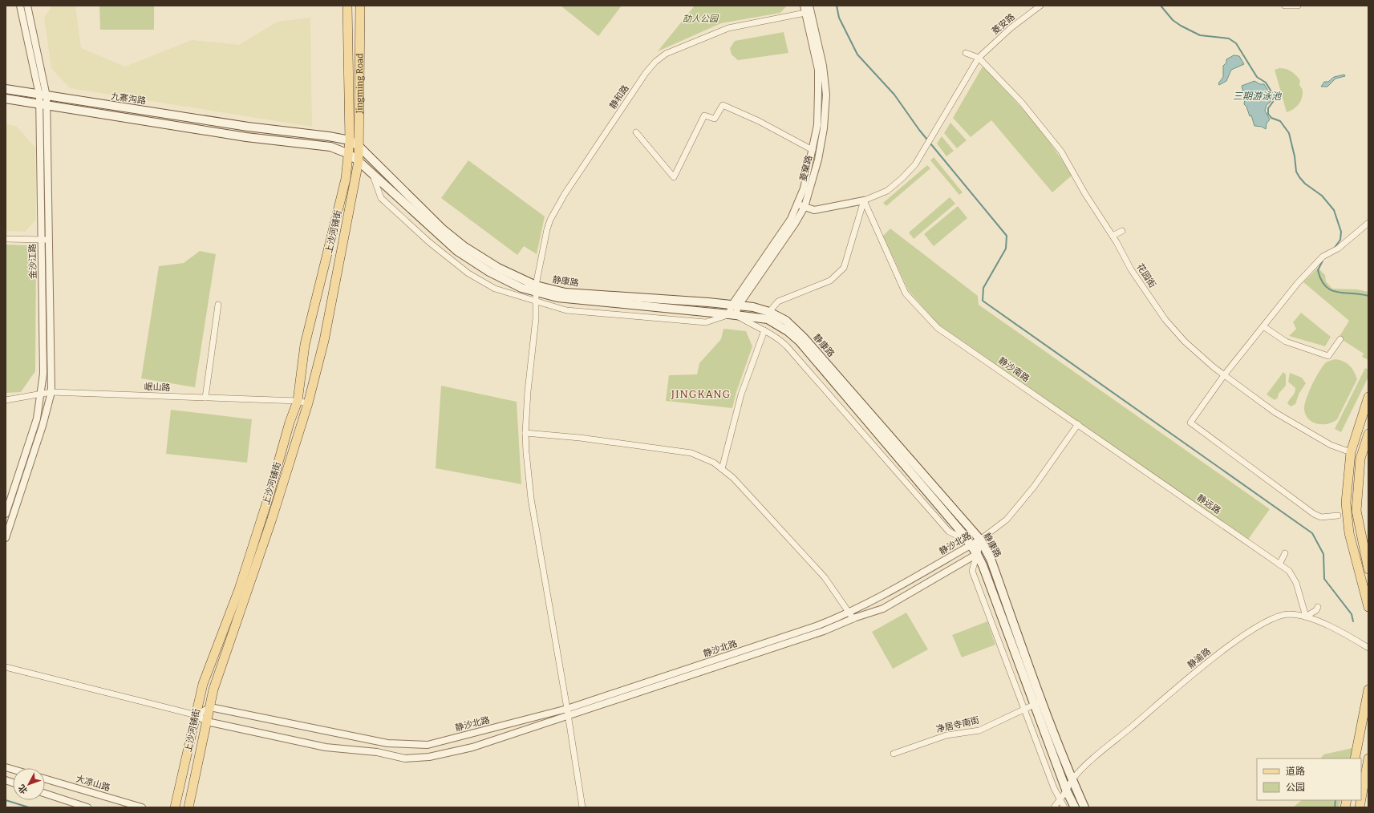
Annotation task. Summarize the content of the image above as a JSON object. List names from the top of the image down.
{
  "streets": {
    "main road": [
      "Jingming Road",
      "九寨沟路",
      "上沙河铺街",
      "静康路"
    ],
    "street": [
      "菱安路",
      "静和路",
      "菱窠路",
      "金沙江路",
      "花园街",
      "静沙南路",
      "岷山路",
      "静远路",
      "静沙北路",
      "静渝路",
      "净居寺南街",
      "大凉山路"
    ]
  },
  "crossings": [
    ["菱安路", "花园街"],
    ["菱安路", "静沙南路"],
    ["Jingming Road", "九寨沟路"],
    ["Jingming Road", "上沙河铺街"],
    ["Jingming Road", "静康路"],
    ["静和路", "菱窠路"],
    ["静和路", "静康路"],
    ["静和路", "静沙北路"],
    ["九寨沟路", "金沙江路"],
    ["九寨沟路", "静康路"],
    ["菱窠路", "静康路"],
    ["上沙河铺街", "静康路"],
    ["上沙河铺街", "岷山路"],
    ["上沙河铺街", "静沙北路"],
    ["金沙江路", "静康路"],
    ["金沙江路", "岷山路"],
    ["静康路", "静沙北路"],
    ["静康路", "静渝路"],
    ["静康路", "净居寺南街"],
    ["静沙南路", "静远路"],
    ["静远路", "静渝路"]
  ],
  "districts": ["JINGKANG"],
  "water": ["三期游泳池"],
  "parks": ["劼人公园"],
  "legend": ["道路", "公园"],
  "north": "bottom left"
}
